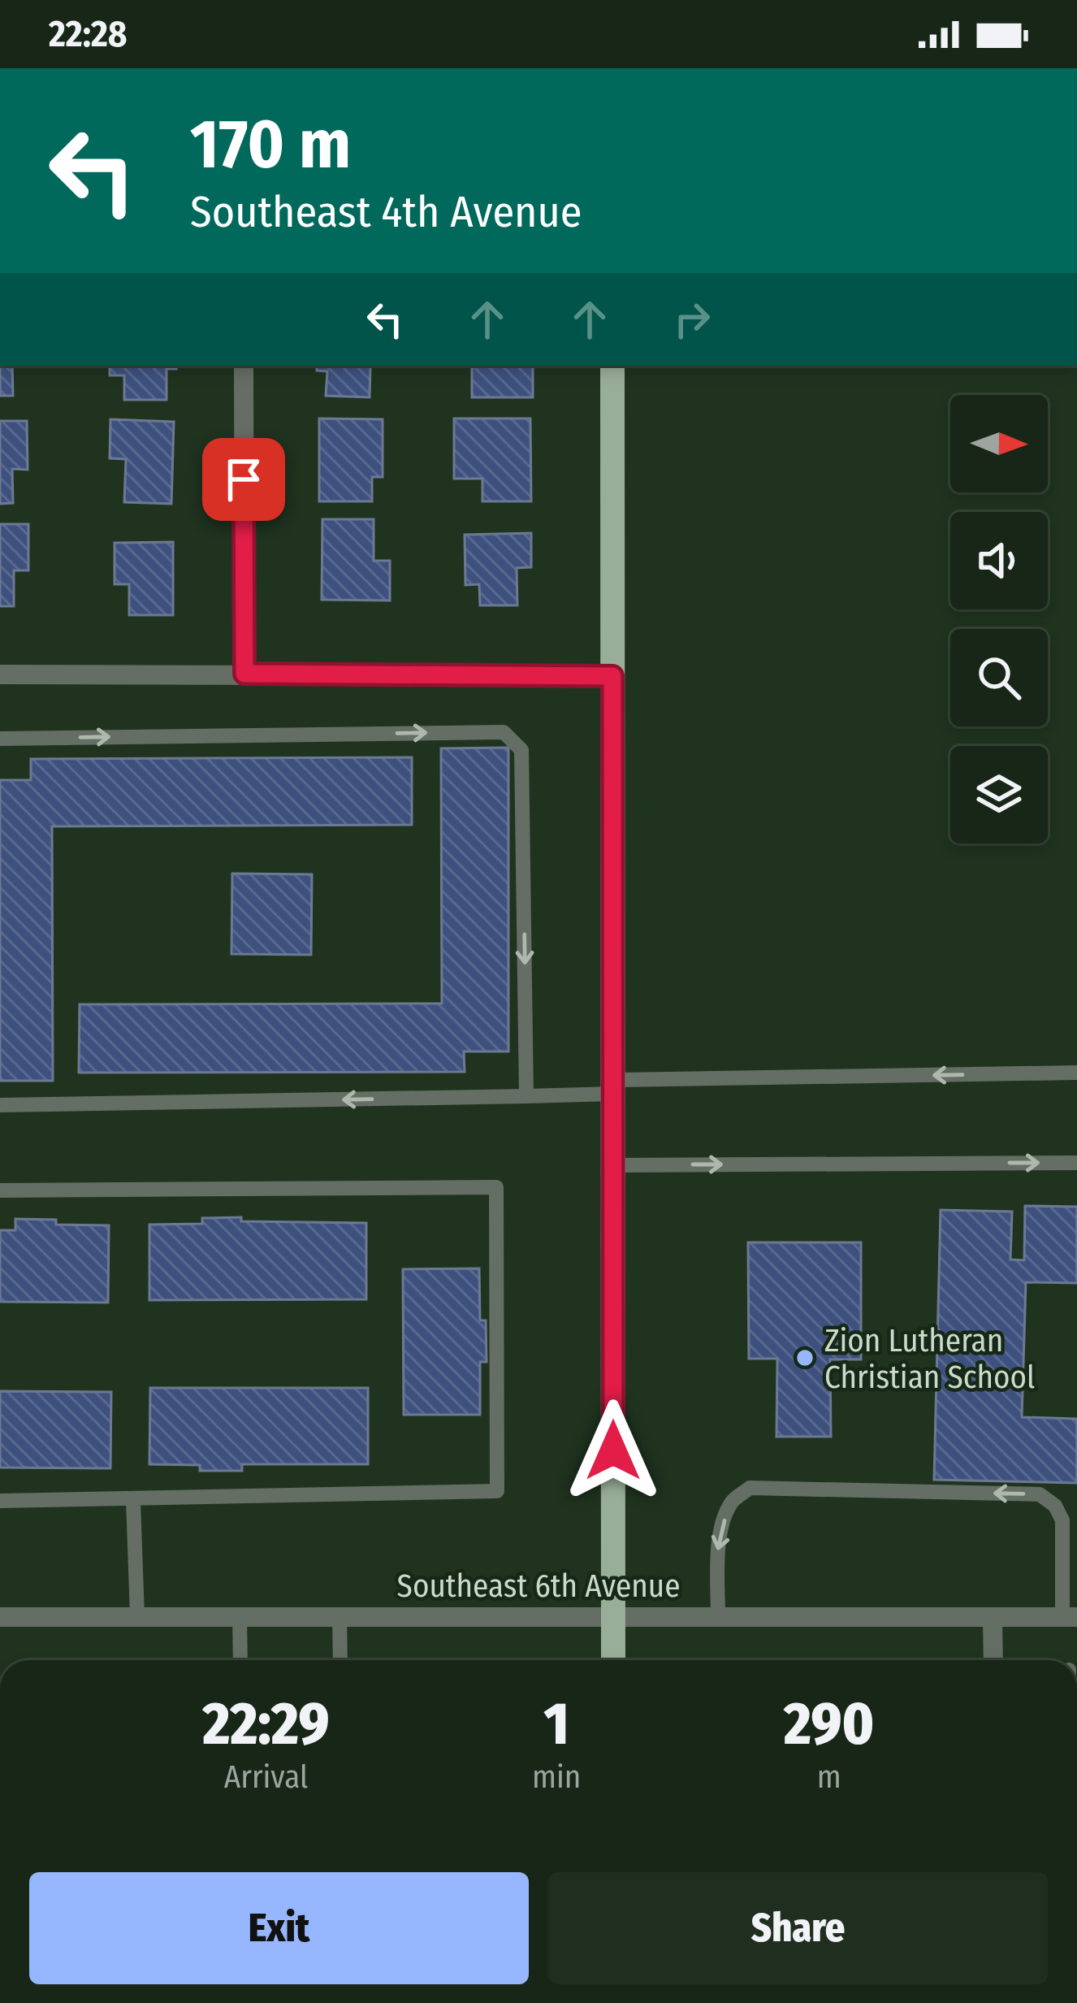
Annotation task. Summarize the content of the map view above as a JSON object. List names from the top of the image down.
{
  "streets": {
    "street": ["Southeast 6th Avenue"]
  },
  "places": ["Zion Lutheran Christian School"],
  "north": "right",
  "page": {
    "status": "22:28",
    "turn": ["170 m", "Southeast 4th Avenue"],
    "eta": [
      "22:29",
      "Arrival",
      "1",
      "min",
      "290",
      "m"
    ],
    "buttons": ["Exit", "Share"]
  }
}
